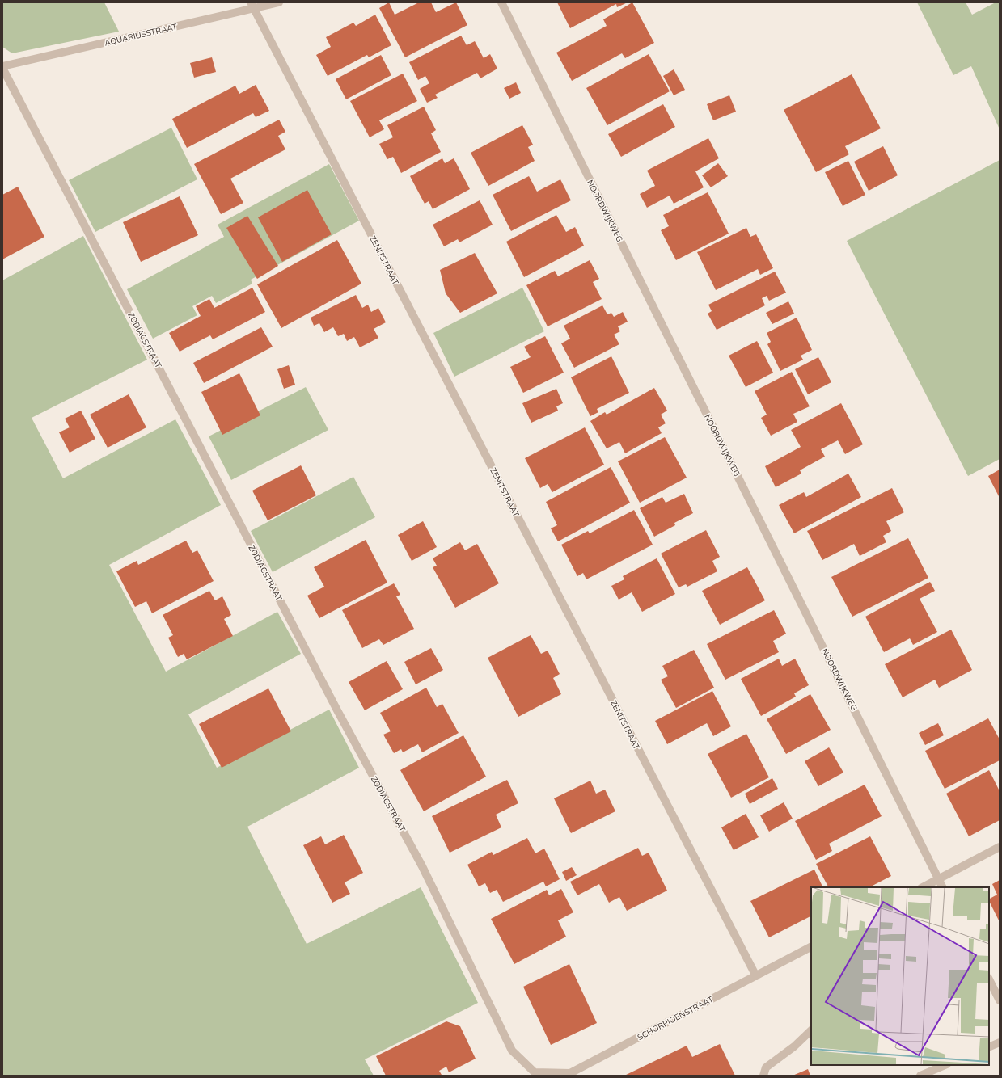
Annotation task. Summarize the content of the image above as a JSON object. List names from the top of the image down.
{
  "streets": {
    "street": [
      "AQUARIUSSTRAAT",
      "NOORDWIJKWEG",
      "ZENITSTRAAT",
      "ZODIACSTRAAT",
      "SCHORPIOENSTRAAT"
    ]
  },
  "crossings": [
    ["AQUARIUSSTRAAT", "ZENITSTRAAT"],
    ["AQUARIUSSTRAAT", "ZODIACSTRAAT"],
    ["ZENITSTRAAT", "SCHORPIOENSTRAAT"],
    ["ZODIACSTRAAT", "SCHORPIOENSTRAAT"]
  ]
}
